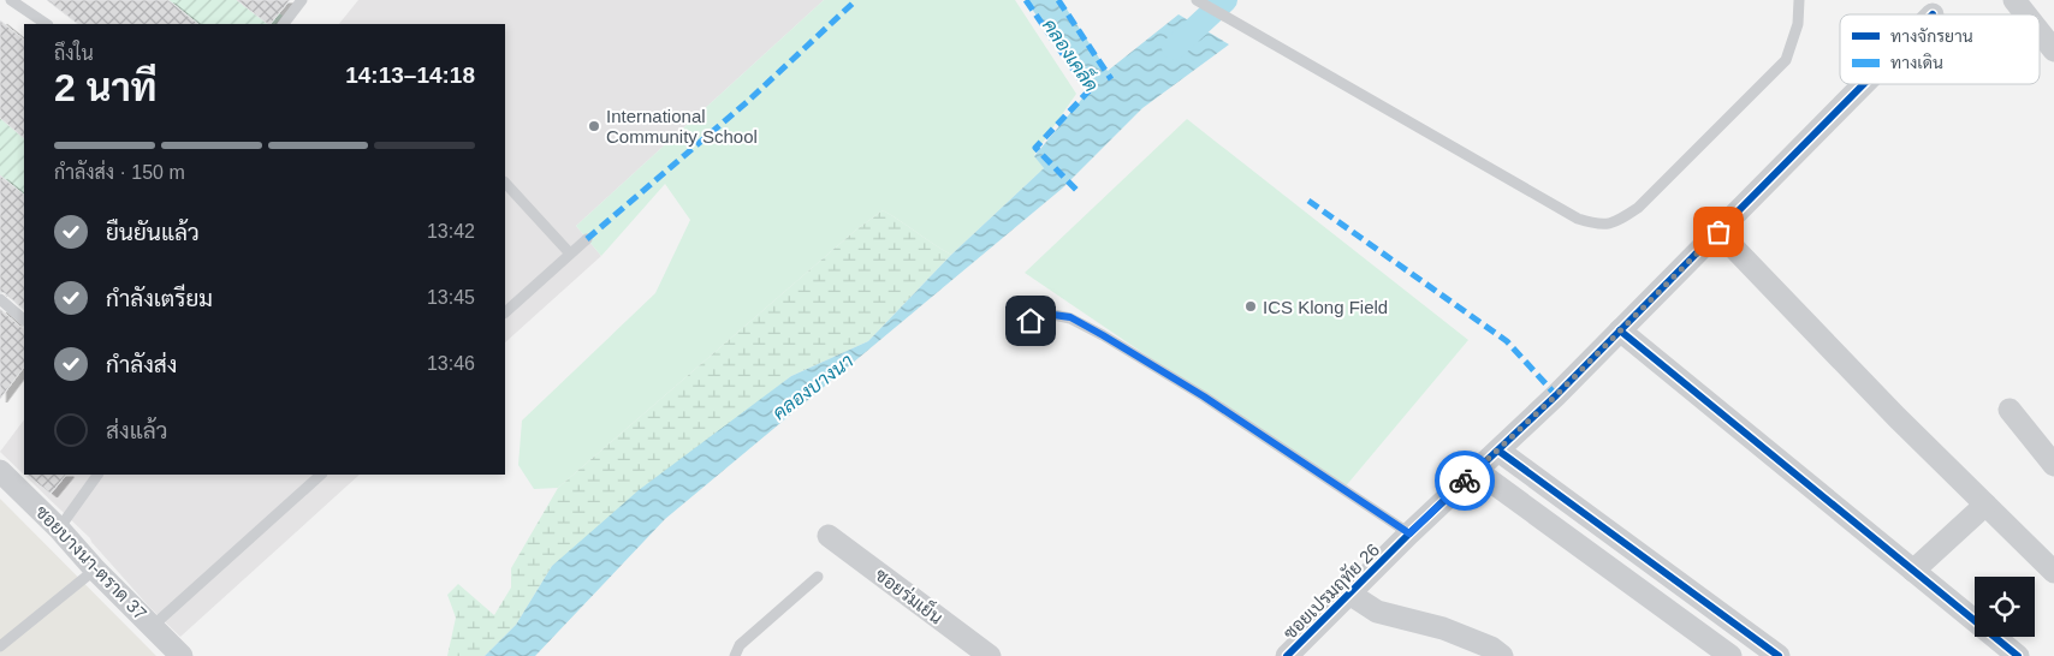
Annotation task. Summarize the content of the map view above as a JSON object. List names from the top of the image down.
{
  "streets": {
    "street": ["ซอยบางนา-ตราด 37", "ซอยเปรมฤทัย 26", "ซอยร่มเย็น"]
  },
  "water": ["คลองเคล็ด", "คลองบางนา"],
  "places": ["International Community School", "ICS Klong Field"],
  "legend": ["ทางจักรยาน", "ทางเดิน"],
  "page": {
    "heading": ["2 นาที", "ถึงใน", "14:13–14:18"],
    "bar": "กำลังส่ง · 150 m",
    "list": [
      ["ยืนยันแล้ว", "13:42"],
      ["กำลังเตรียม", "13:45"],
      ["กำลังส่ง", "13:46"],
      "ส่งแล้ว"
    ]
  }
}
